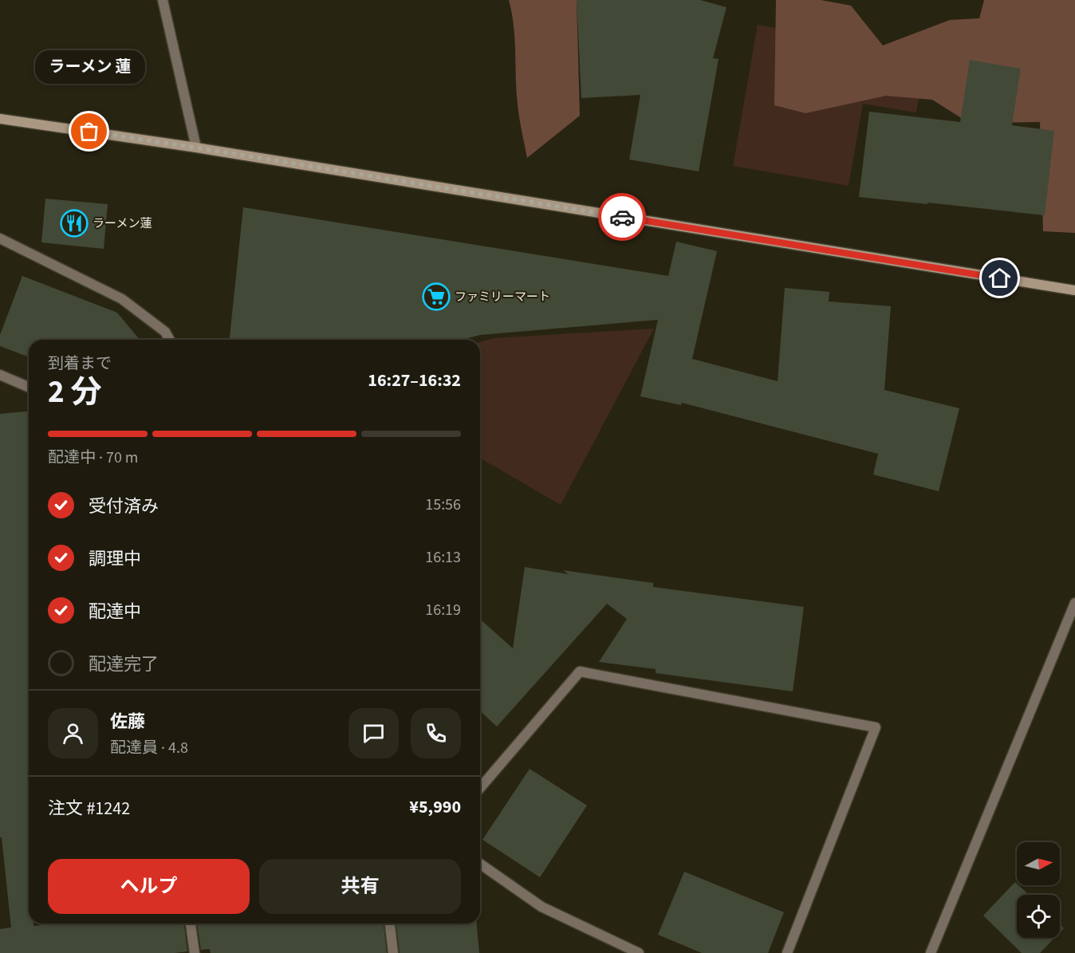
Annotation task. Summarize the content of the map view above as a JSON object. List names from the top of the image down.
{
  "places": {
    "other": ["ラーメン 蓮"],
    "restaurant": ["ラーメン蓮"],
    "supermarket": ["ファミリーマート"]
  },
  "north": "right",
  "page": {
    "bubble": "ラーメン 蓮",
    "heading": ["2 分", "到着まで", "16:27–16:32"],
    "panel": [
      "佐藤",
      "配達員 · 4.8",
      "注文 #1242",
      "¥5,990"
    ],
    "bar": "配達中 · 70 m",
    "list": [
      ["受付済み", "15:56"],
      ["調理中", "16:13"],
      ["配達中", "16:19"],
      "配達完了"
    ],
    "buttons": ["ヘルプ", "共有"]
  }
}
